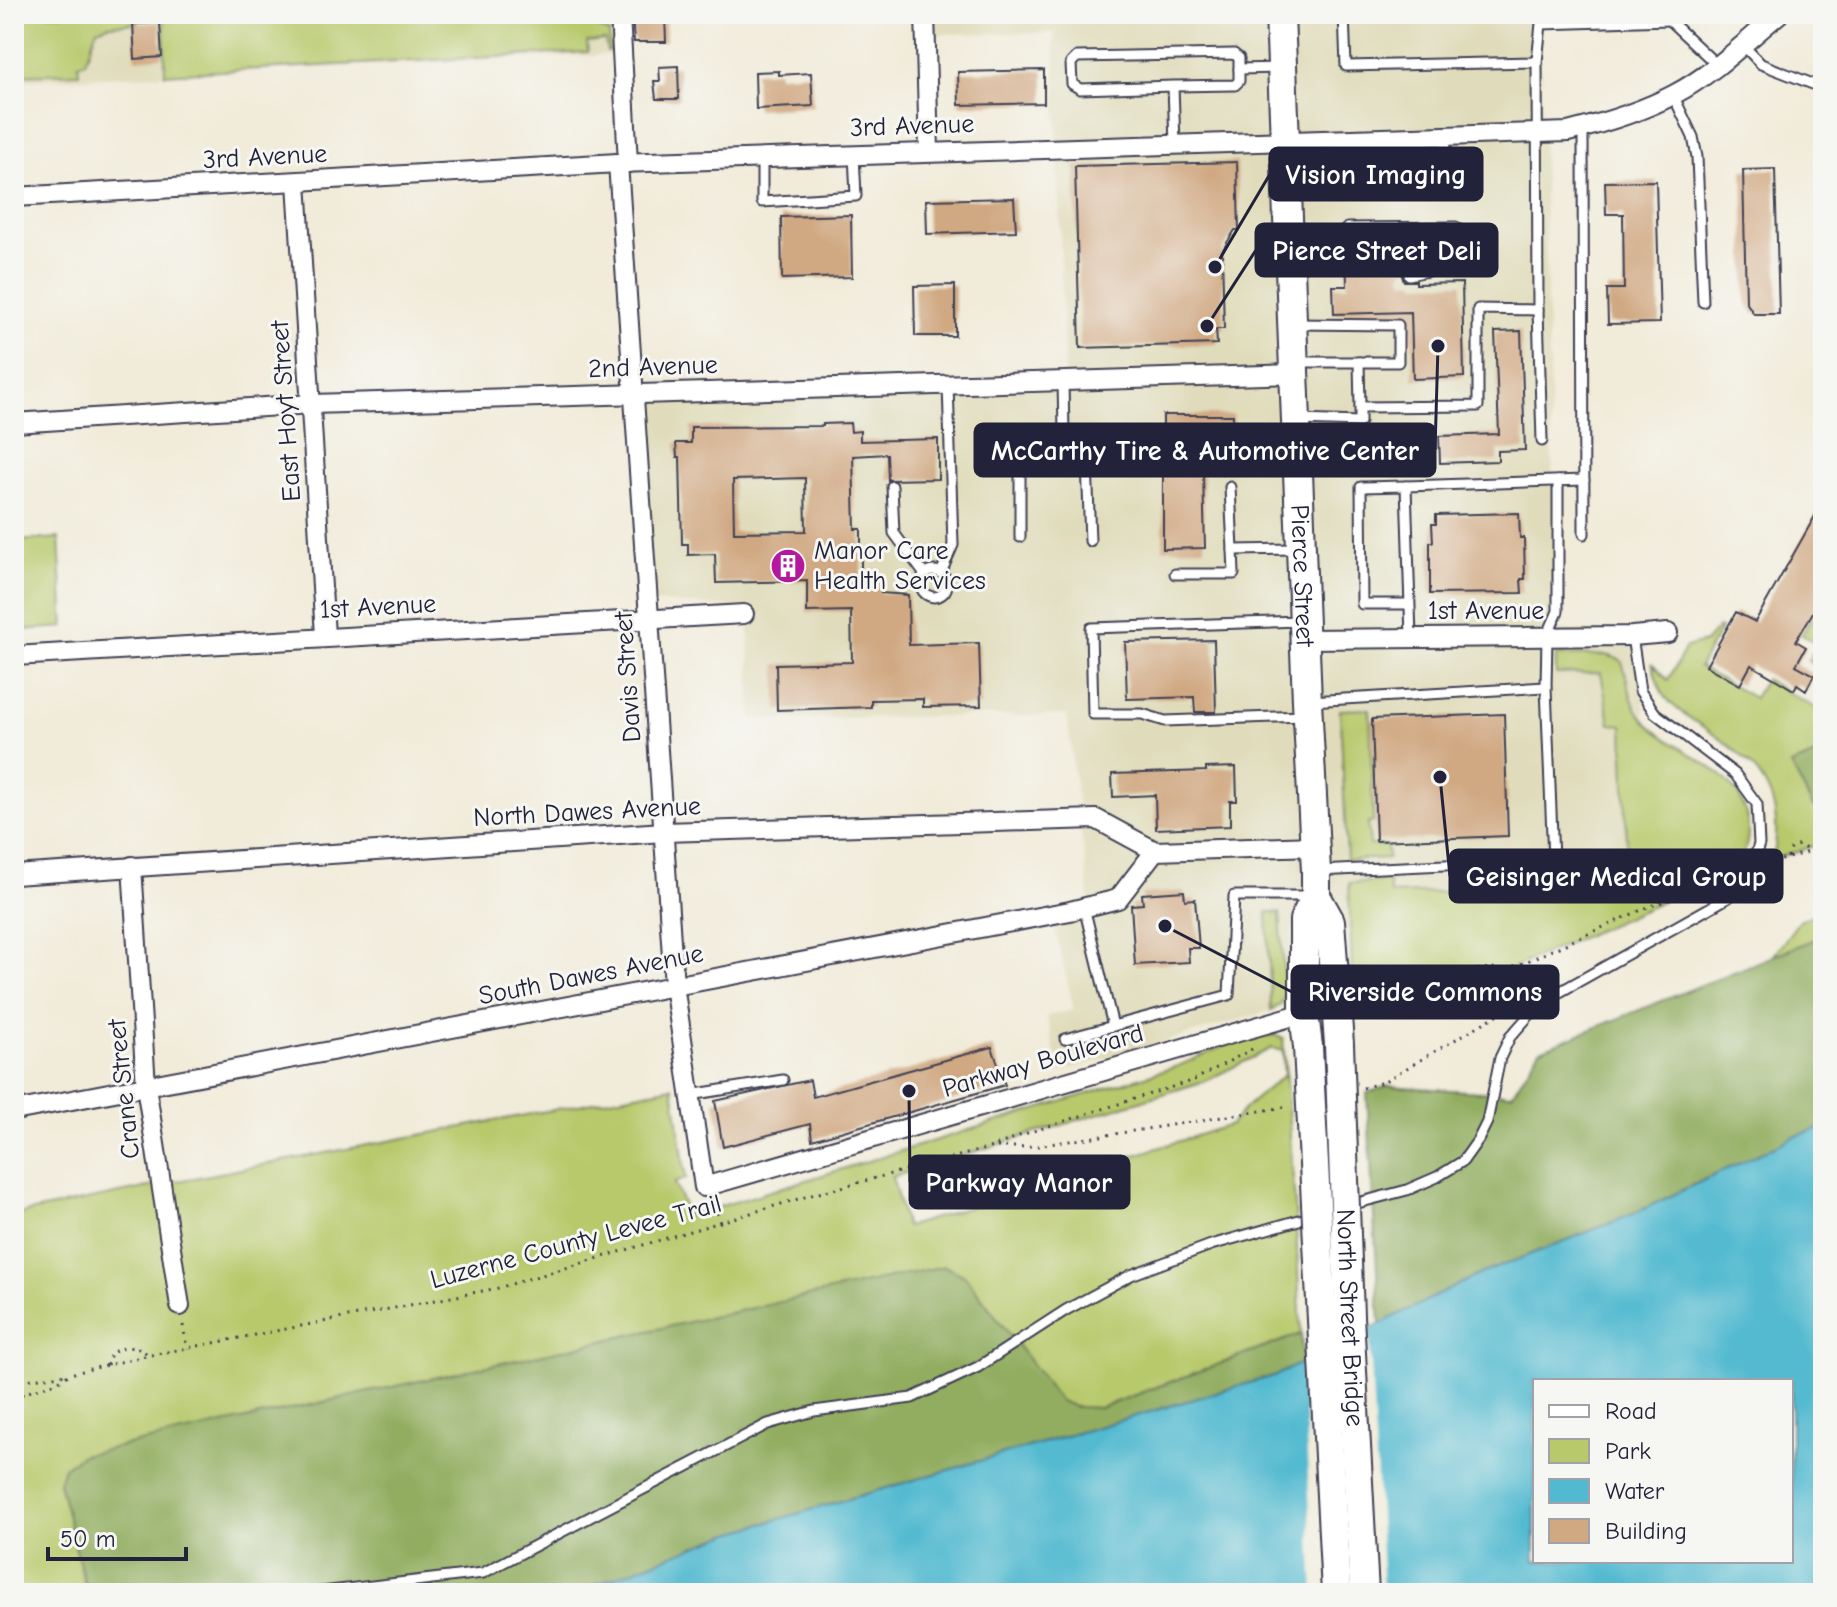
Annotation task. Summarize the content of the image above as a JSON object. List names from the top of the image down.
{
  "streets": {
    "main road": ["Pierce Street", "North Street Bridge"],
    "street": [
      "3rd Avenue",
      "2nd Avenue",
      "East Hoyt Street",
      "1st Avenue",
      "Davis Street",
      "North Dawes Avenue",
      "South Dawes Avenue",
      "Parkway Boulevard",
      "Crane Street"
    ],
    "path": ["Luzerne County Levee Trail"]
  },
  "crossings": [
    ["3rd Avenue", "East Hoyt Street"],
    ["3rd Avenue", "Pierce Street"],
    ["3rd Avenue", "Davis Street"],
    ["2nd Avenue", "East Hoyt Street"],
    ["2nd Avenue", "Pierce Street"],
    ["2nd Avenue", "Davis Street"],
    ["East Hoyt Street", "1st Avenue"],
    ["Pierce Street", "1st Avenue"],
    ["Pierce Street", "Parkway Boulevard"],
    ["Pierce Street", "North Street Bridge"],
    ["1st Avenue", "Davis Street"],
    ["Davis Street", "North Dawes Avenue"],
    ["Davis Street", "South Dawes Avenue"],
    ["Davis Street", "Parkway Boulevard"],
    ["North Dawes Avenue", "South Dawes Avenue"],
    ["North Dawes Avenue", "Crane Street"],
    ["South Dawes Avenue", "Crane Street"]
  ],
  "places": {
    "other": [
      "Vision Imaging",
      "Pierce Street Deli",
      "McCarthy Tire & Automotive Center",
      "Geisinger Medical Group",
      "Riverside Commons",
      "Parkway Manor"
    ],
    "building": ["Manor Care Health Services"]
  },
  "legend": [
    "Road",
    "Park",
    "Water",
    "Building"
  ],
  "scale_bar": "50 m"
}
